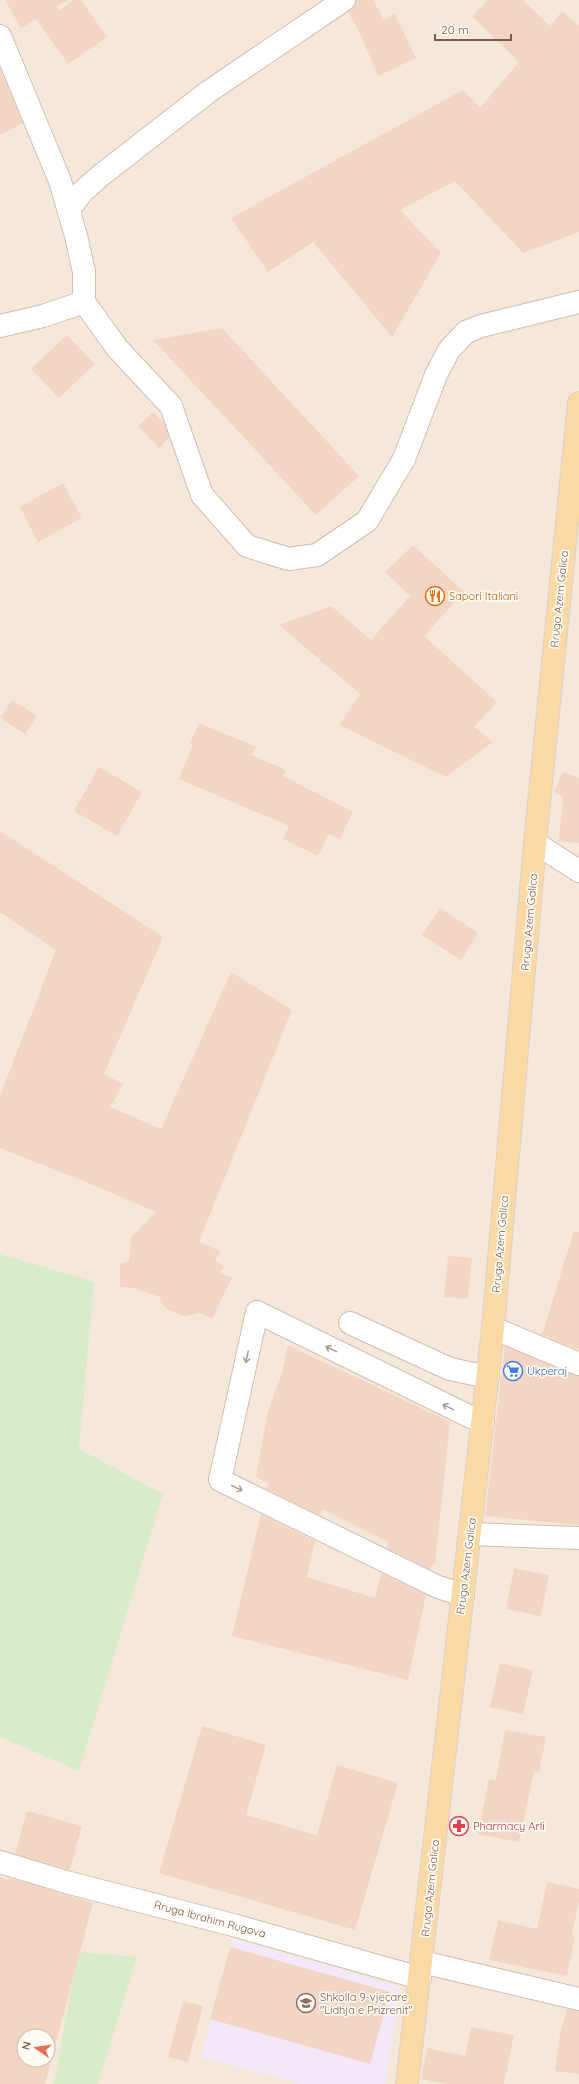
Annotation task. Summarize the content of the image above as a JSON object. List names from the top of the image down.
{
  "streets": {
    "main road": ["Rruga Azem Galica"],
    "street": ["Rruga Ibrahim Rugova"]
  },
  "crossings": [
    ["Rruga Azem Galica", "Rruga Ibrahim Rugova"]
  ],
  "places": {
    "restaurant": ["Sapori Italiani"],
    "supermarket": ["Ukperaj"],
    "pharmacy": ["Pharmacy Arli"],
    "school or university": ["Shkolla 9-vjeçare \"Lidhja e Prizrenit\""]
  },
  "scale_bar": "20 m",
  "north": "left"
}
